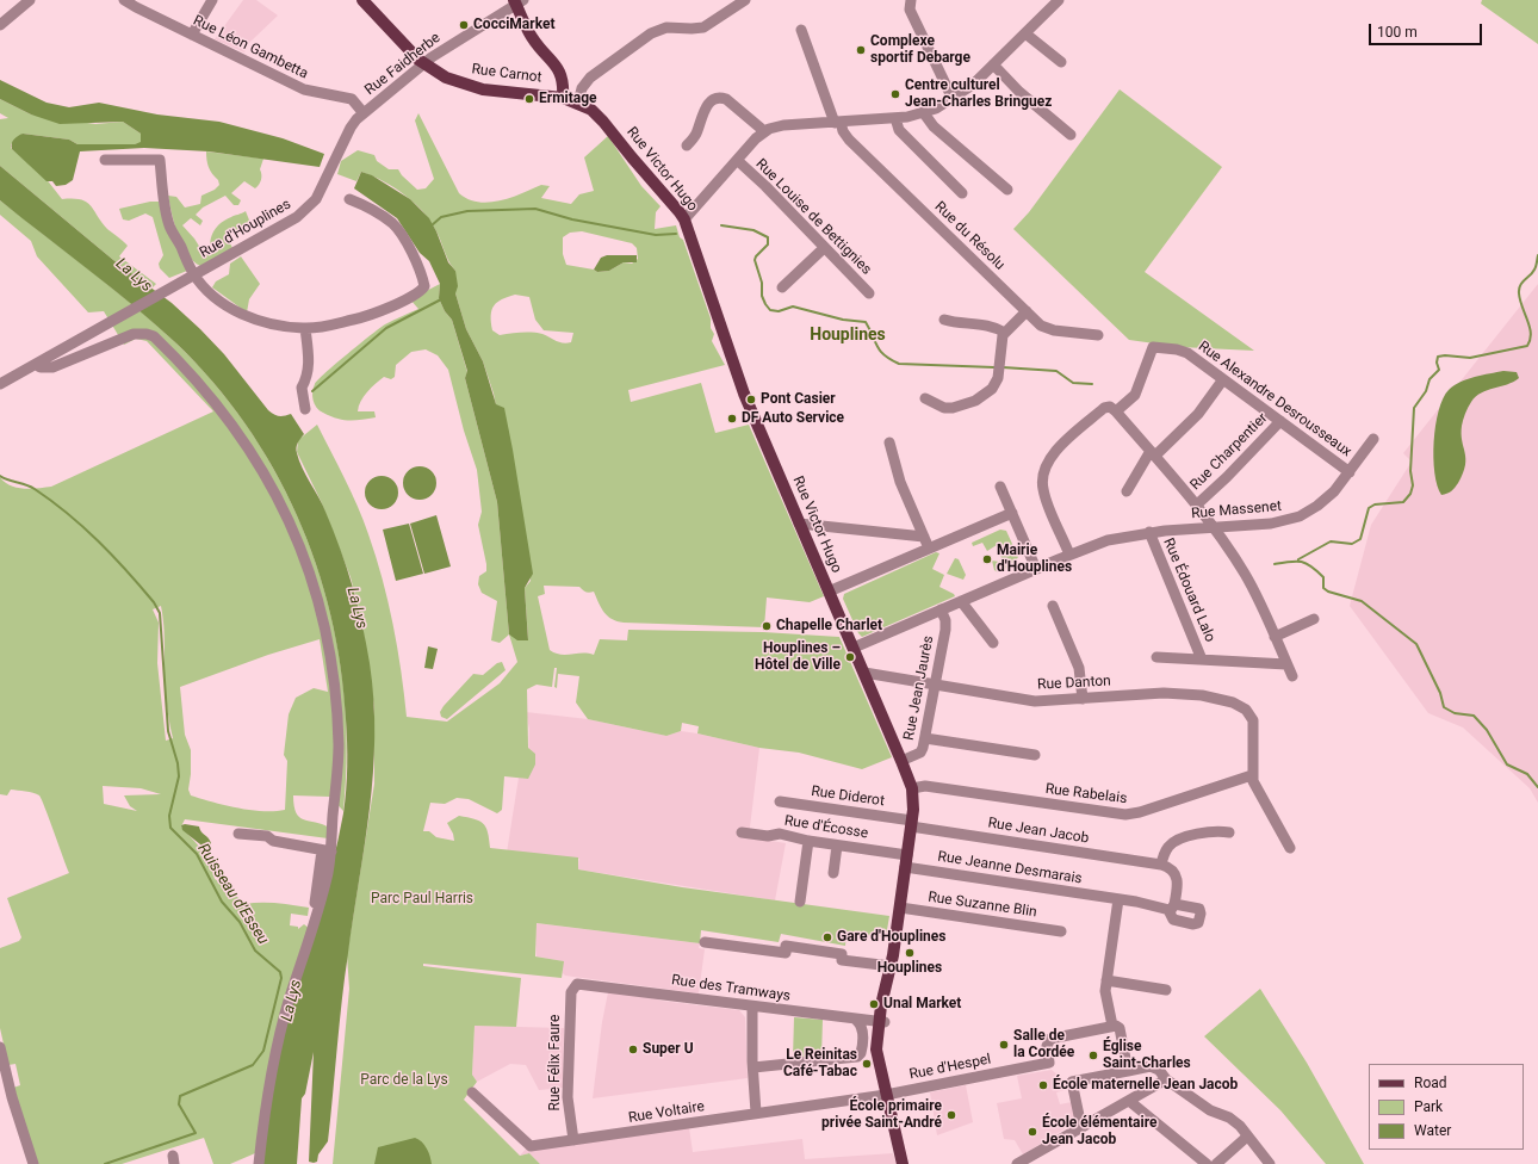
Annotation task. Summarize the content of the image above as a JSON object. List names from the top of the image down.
{
  "streets": {
    "main road": ["Rue Carnot", "Rue Victor Hugo"],
    "street": [
      "Rue Léon Gambetta",
      "Rue Faidherbe",
      "Rue Louise de Bettignies",
      "Rue d'Houplines",
      "Rue du Résolu",
      "Rue Alexandre Desrousseaux",
      "Rue Charpentier",
      "Rue Massenet",
      "Rue Édouard Lalo",
      "Rue Danton",
      "Rue Jean Jaurès",
      "Rue Rabelais",
      "Rue Diderot",
      "Rue d'Écosse",
      "Rue Jean Jacob",
      "Rue Jeanne Desmarais",
      "Rue Suzanne Blin",
      "Rue des Tramways",
      "Rue Félix Faure",
      "Rue d'Hespel",
      "Rue Voltaire"
    ]
  },
  "crossings": [
    ["Rue Léon Gambetta", "Rue Faidherbe"],
    ["Rue Faidherbe", "Rue Carnot"],
    ["Rue Faidherbe", "Rue d'Houplines"],
    ["Rue Carnot", "Rue Victor Hugo"],
    ["Rue Victor Hugo", "Rue Massenet"],
    ["Rue Victor Hugo", "Rue Danton"],
    ["Rue Victor Hugo", "Rue Jean Jaurès"],
    ["Rue Victor Hugo", "Rue Rabelais"],
    ["Rue Victor Hugo", "Rue Diderot"],
    ["Rue Victor Hugo", "Rue d'Écosse"],
    ["Rue Victor Hugo", "Rue Jean Jacob"],
    ["Rue Victor Hugo", "Rue Jeanne Desmarais"],
    ["Rue Victor Hugo", "Rue Suzanne Blin"],
    ["Rue Victor Hugo", "Rue des Tramways"],
    ["Rue Victor Hugo", "Rue d'Hespel"],
    ["Rue Victor Hugo", "Rue Voltaire"],
    ["Rue Alexandre Desrousseaux", "Rue Charpentier"],
    ["Rue Alexandre Desrousseaux", "Rue Massenet"],
    ["Rue Massenet", "Rue Édouard Lalo"],
    ["Rue Massenet", "Rue Jean Jaurès"],
    ["Rue Danton", "Rue Jean Jaurès"],
    ["Rue Danton", "Rue Rabelais"],
    ["Rue Diderot", "Rue Jean Jacob"],
    ["Rue d'Écosse", "Rue Jeanne Desmarais"],
    ["Rue Jean Jacob", "Rue Jeanne Desmarais"],
    ["Rue des Tramways", "Rue Félix Faure"],
    ["Rue Félix Faure", "Rue Voltaire"],
    ["Rue d'Hespel", "Rue Voltaire"]
  ],
  "districts": ["Houplines"],
  "water": ["La Lys", "Ruisseau d'Esseu"],
  "parks": ["Parc Paul Harris", "Parc de la Lys"],
  "places": [
    "CocciMarket",
    "Complexe sportif Debarge",
    "Centre culturel Jean-Charles Bringuez",
    "Ermitage",
    "Pont Casier",
    "DF Auto Service",
    "Mairie d'Houplines",
    "Chapelle Charlet",
    "Houplines – Hôtel de Ville",
    "Gare d'Houplines",
    "Houplines",
    "Unal Market",
    "Salle de la Cordée",
    "Super U",
    "Église Saint-Charles",
    "Le Reinitas Café-Tabac",
    "École maternelle Jean Jacob",
    "École primaire privée Saint-André",
    "École élémentaire Jean Jacob"
  ],
  "legend": ["Road", "Park", "Water"],
  "scale_bar": "100 m"
}
